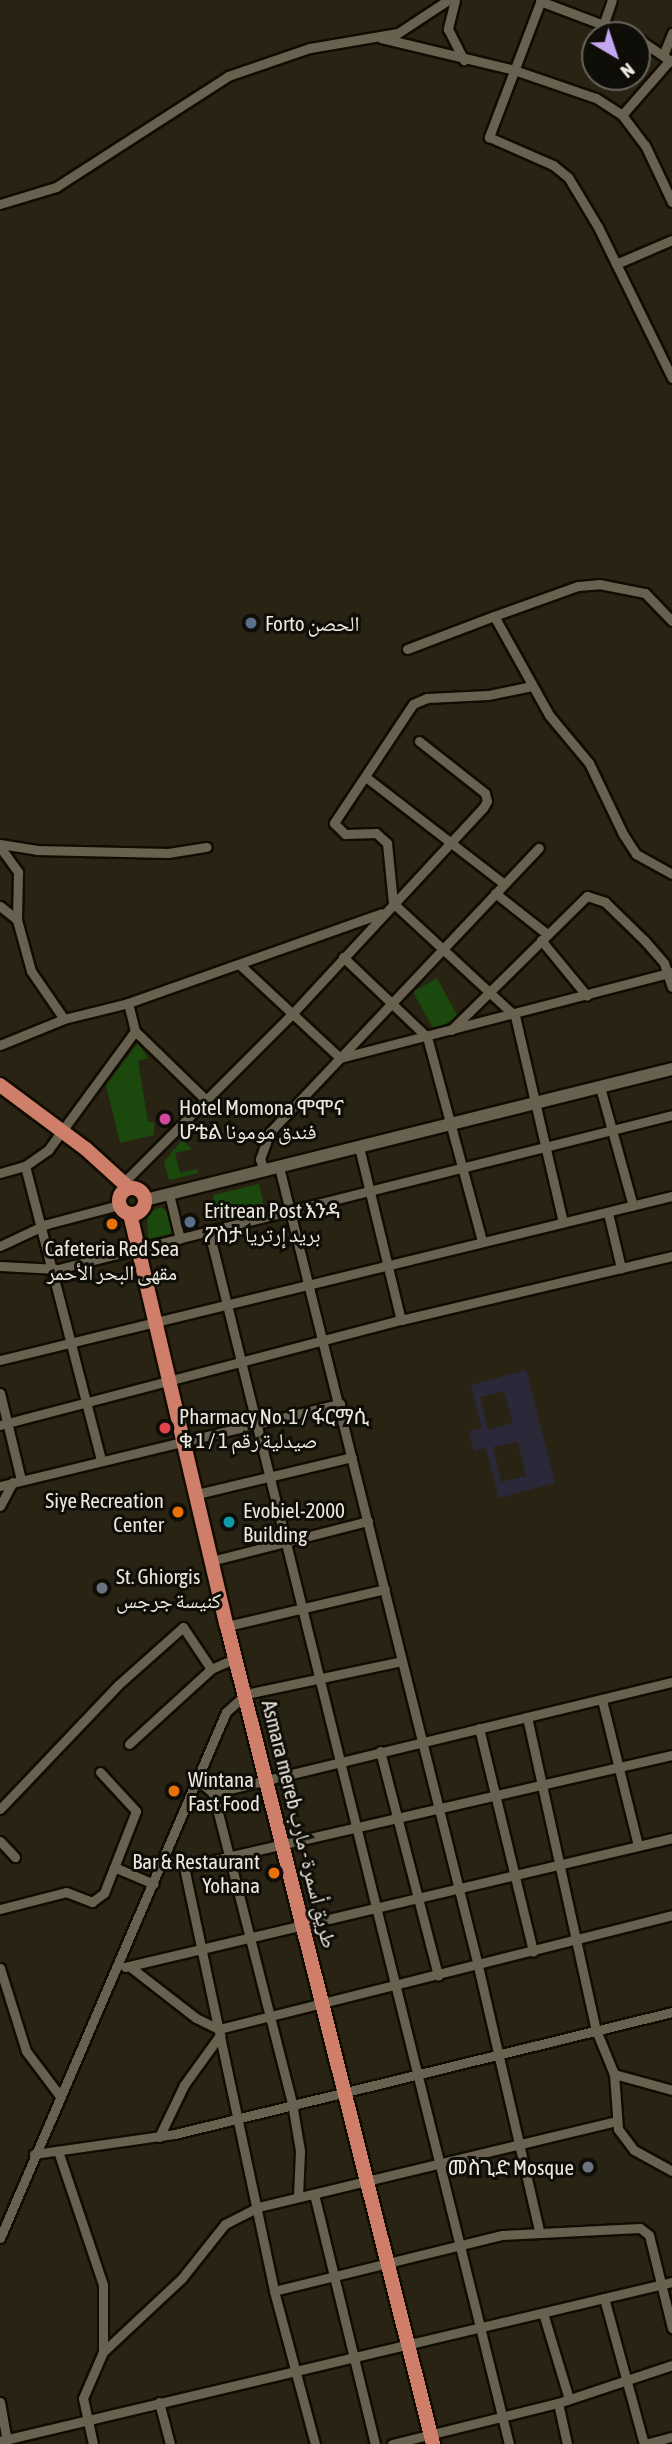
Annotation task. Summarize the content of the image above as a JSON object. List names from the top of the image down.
{
  "streets": {
    "highway": ["Asmara mereb طريق أسمرة - مارب"]
  },
  "places": [
    "Forto الحصن",
    "Hotel Momona ሞሞና ሆቴል فندق مومونا",
    "Eritrean Post እንዳ ፖስታ بريد إرتريا",
    "Cafeteria Red Sea مقهى البحر الأحمر",
    "Pharmacy No. 1 / ፋርማሲ ቁ 1 / صيدلية رقم 1",
    "Siye Recreation Center",
    "Evobiel-2000 Building",
    "St. Ghiorgis كنيسة جرجس",
    "Wintana Fast Food",
    "Bar & Restaurant Yohana",
    "መስጊድ Mosque"
  ],
  "north": "bottom right"
}
